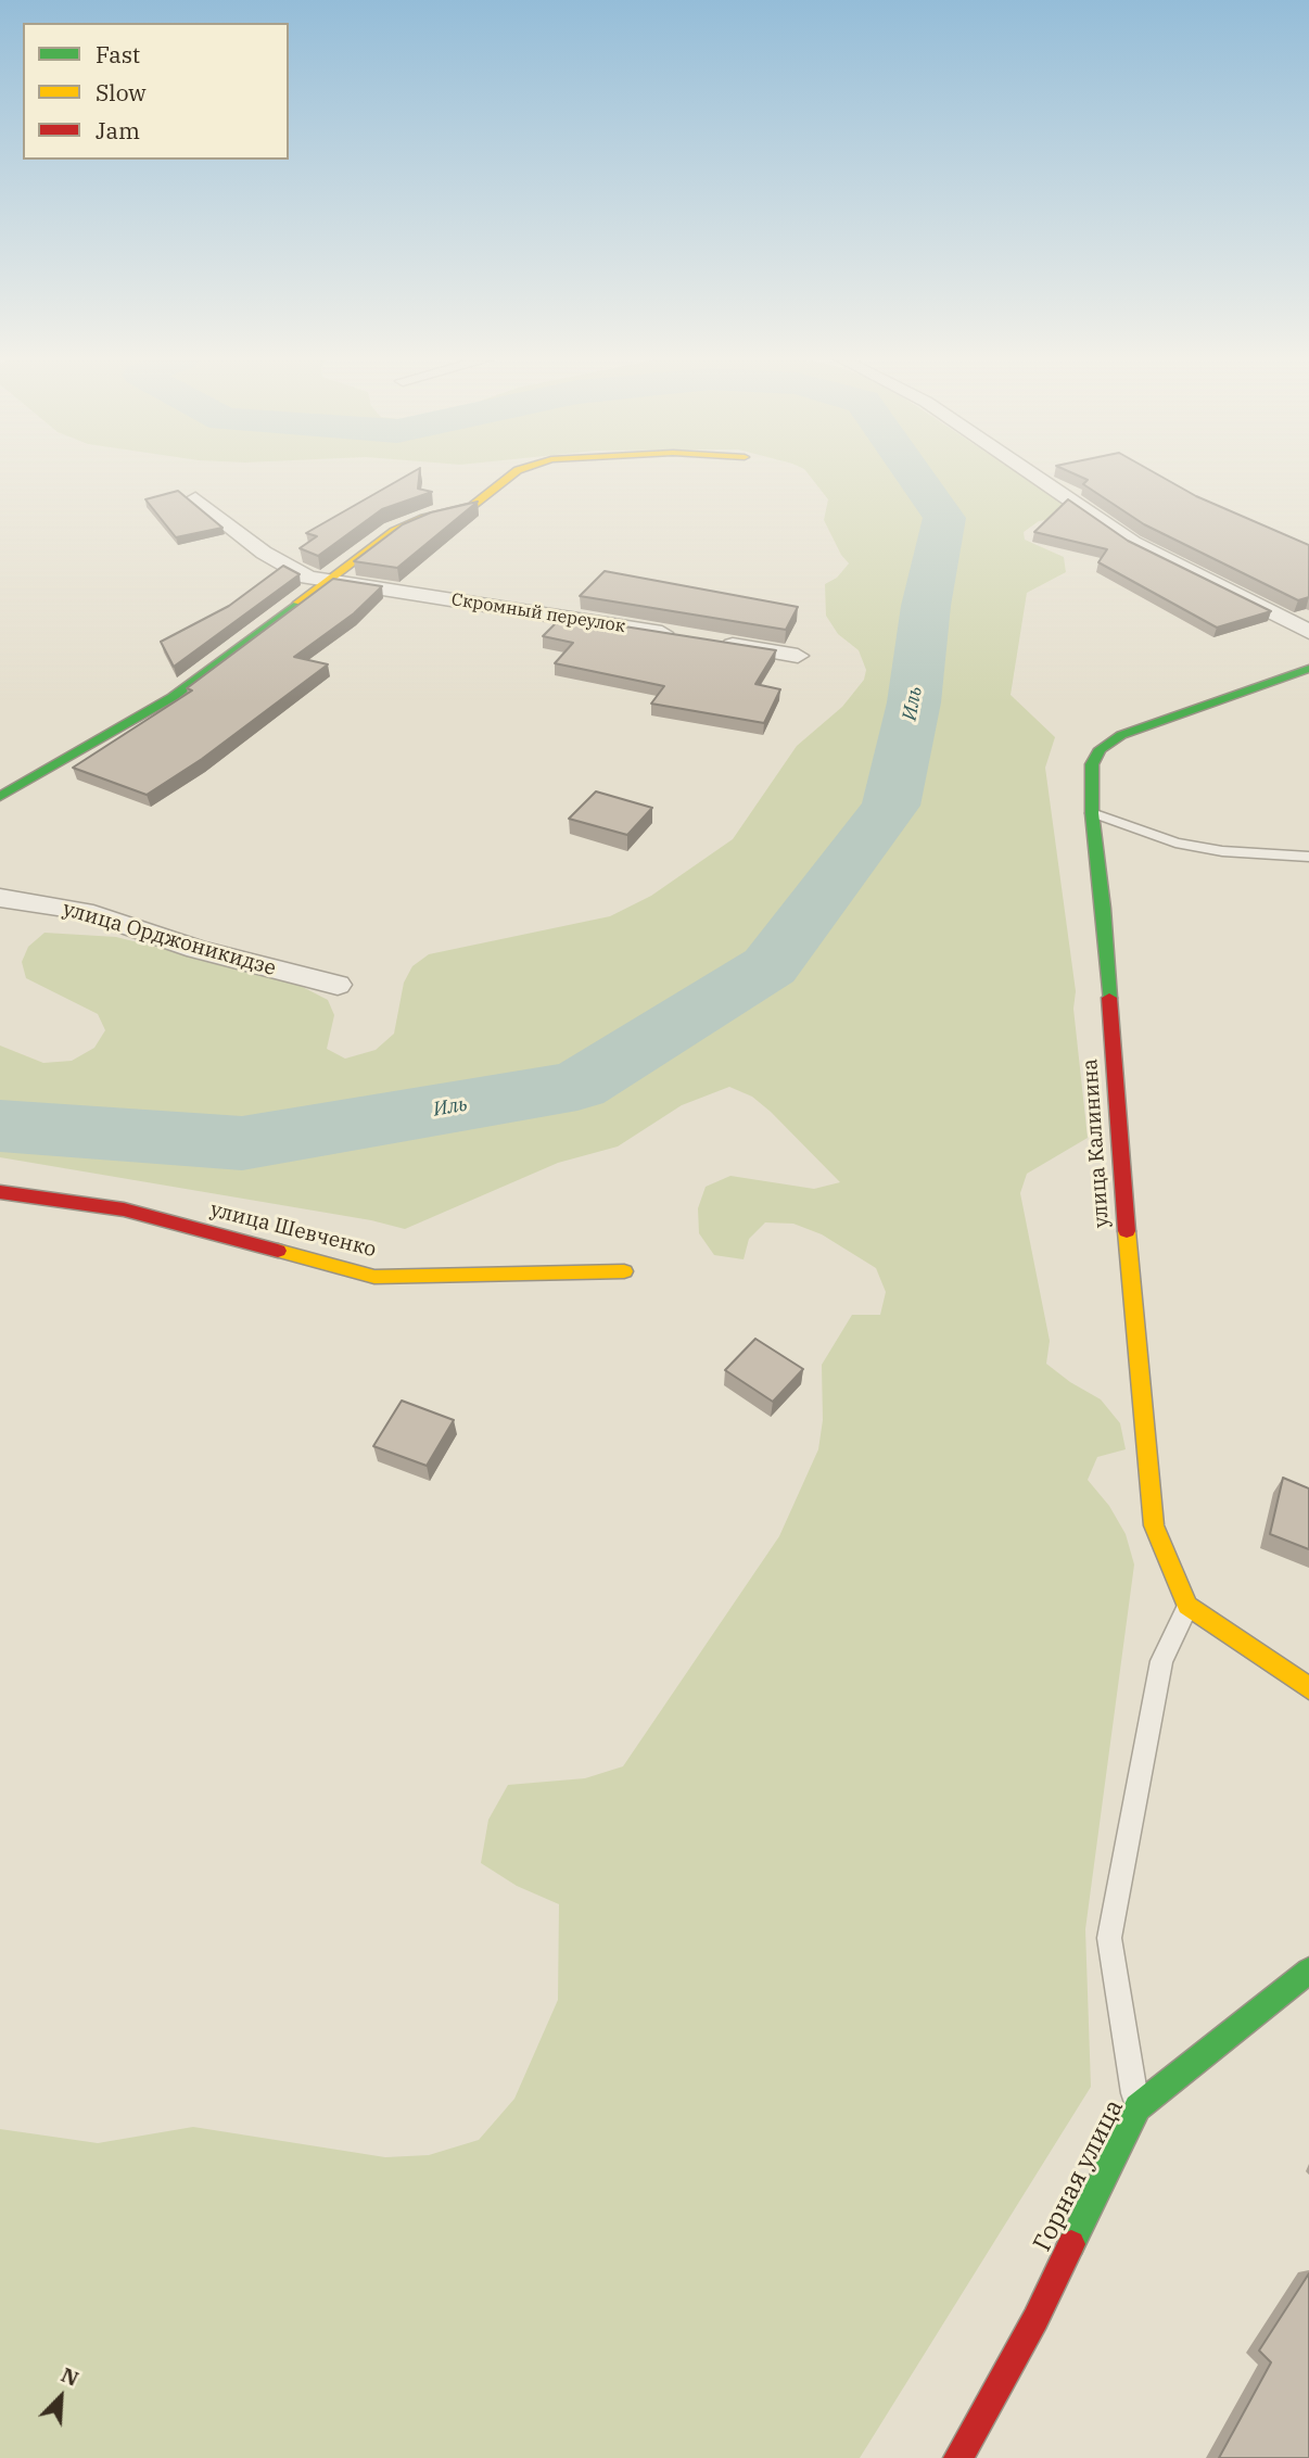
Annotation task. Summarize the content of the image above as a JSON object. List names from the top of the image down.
{
  "streets": {
    "street": [
      "Скромный переулок",
      "улица Орджоникидзе",
      "улица Калинина",
      "улица Шевченко",
      "Горная улица"
    ]
  },
  "water": ["Иль"],
  "legend": ["Fast", "Slow", "Jam"],
  "north": "top right"
}
